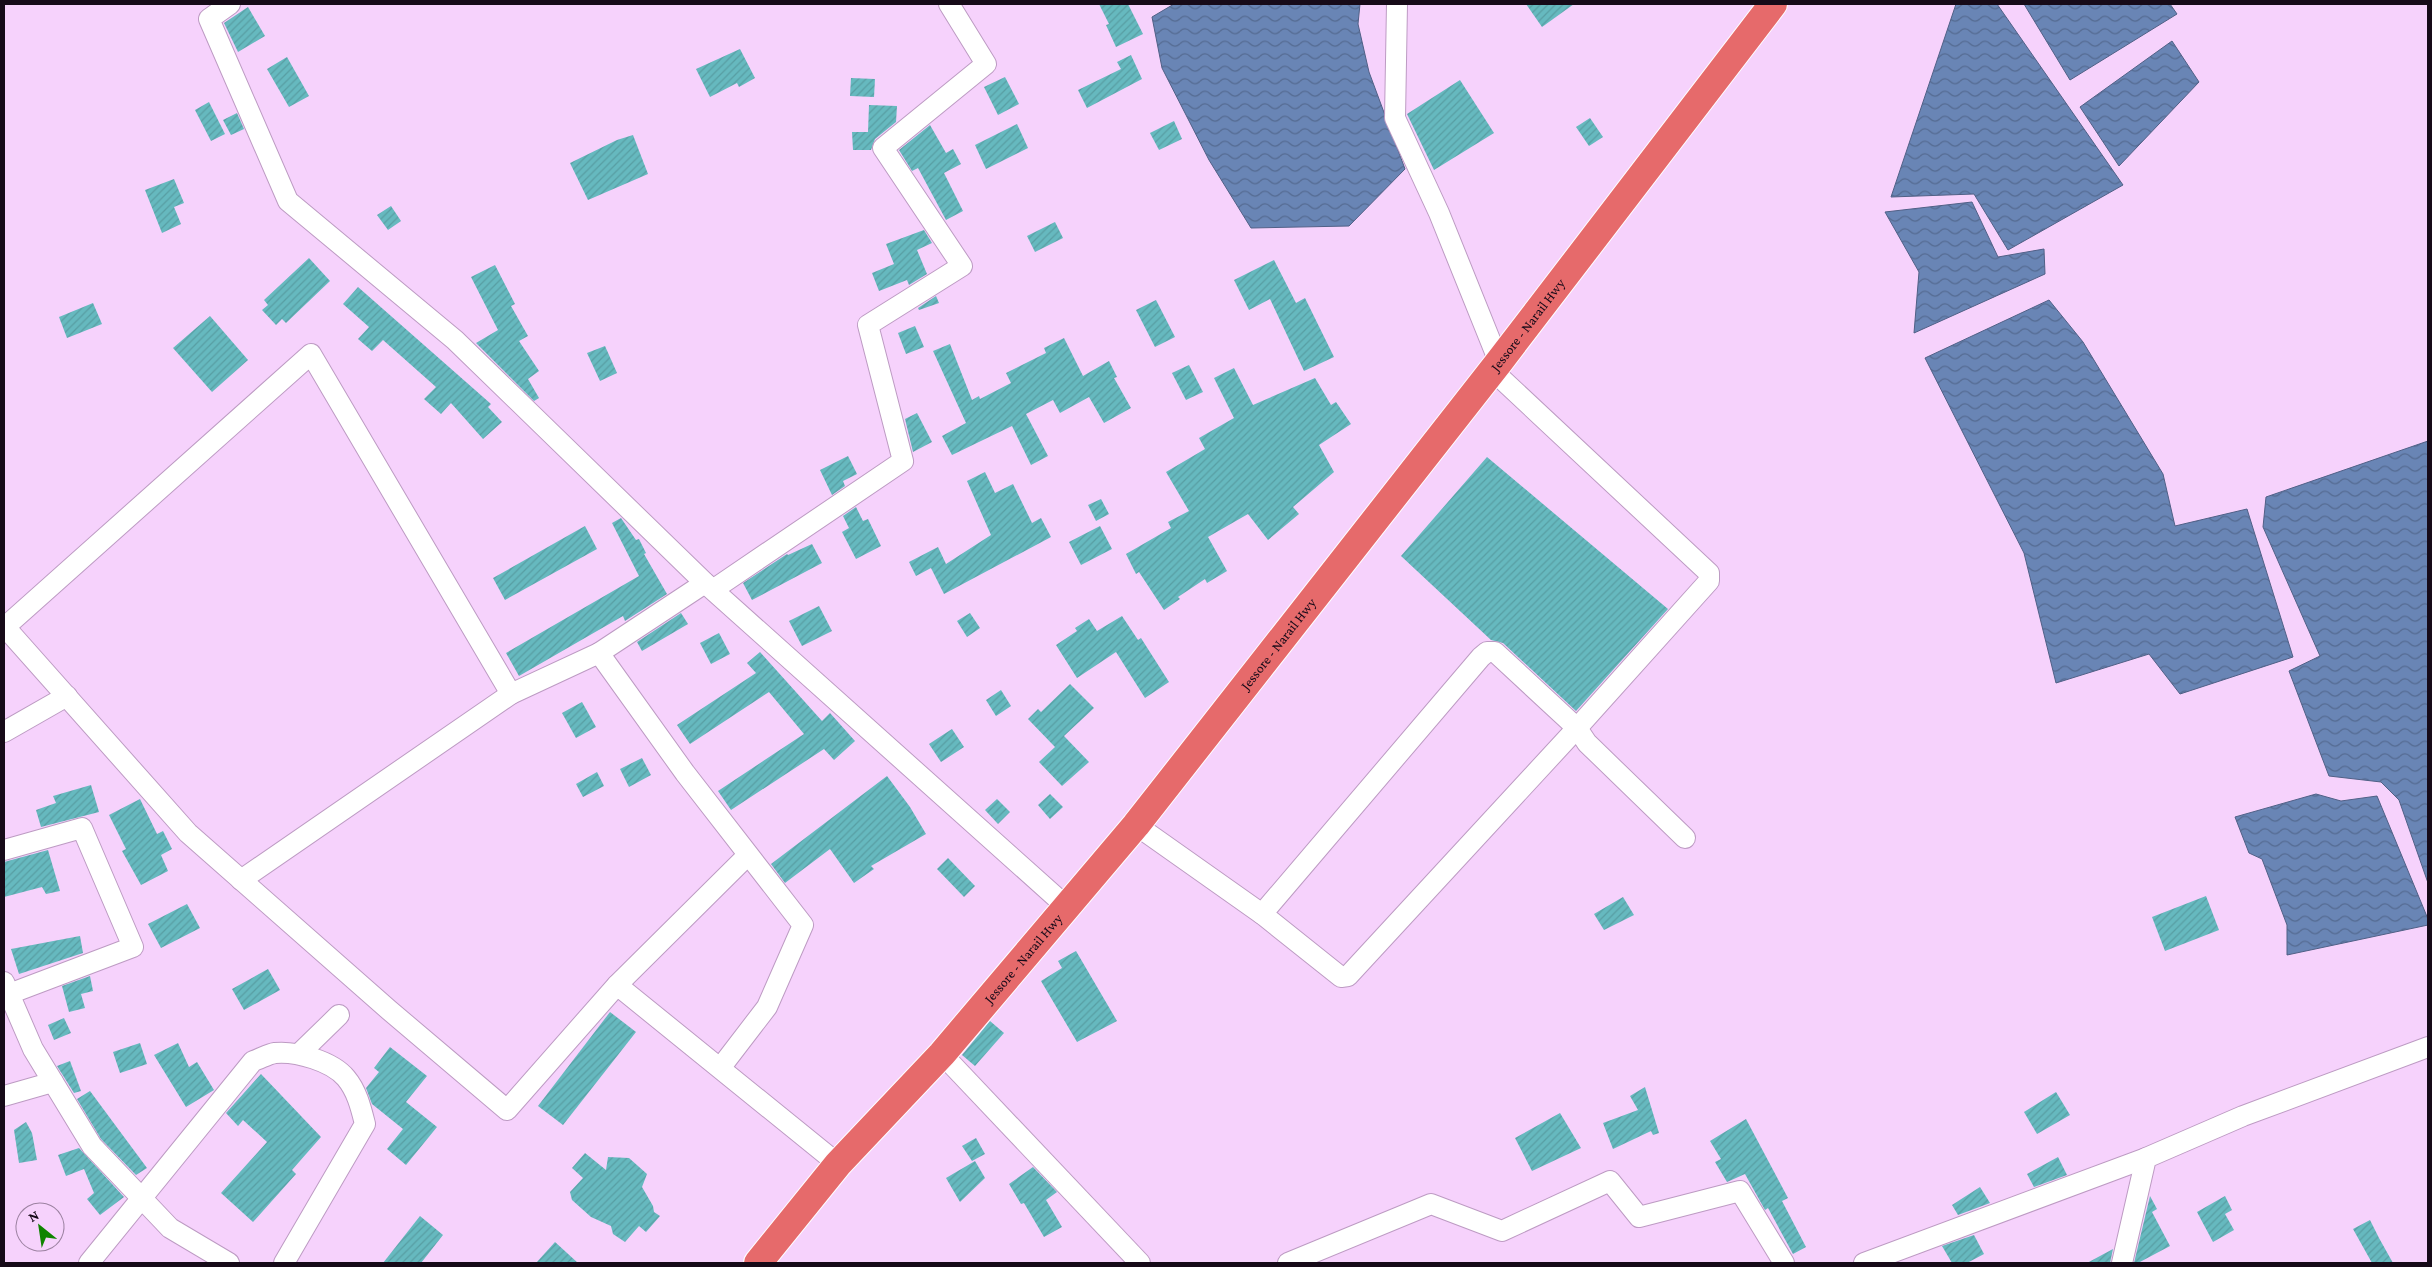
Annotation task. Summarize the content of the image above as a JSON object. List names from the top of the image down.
{
  "streets": {
    "highway": ["Jessore - Narail Hwy"]
  },
  "north": "top left"
}
